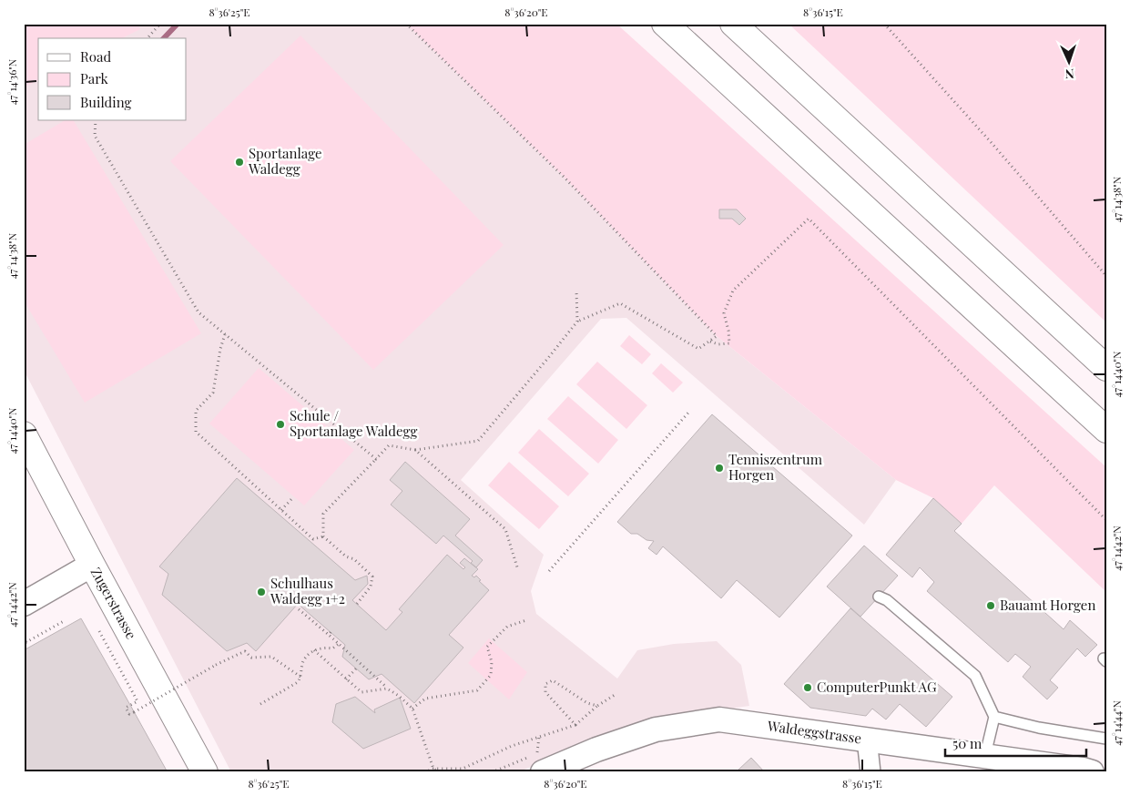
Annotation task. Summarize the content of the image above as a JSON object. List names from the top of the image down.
{
  "streets": {
    "main road": ["Zugerstrasse"],
    "street": ["Waldeggstrasse"]
  },
  "places": [
    "Sportanlage Waldegg",
    "Schule / Sportanlage Waldegg",
    "Tenniszentrum Horgen",
    "Schulhaus Waldegg 1+2",
    "Bauamt Horgen",
    "ComputerPunkt AG"
  ],
  "legend": ["Road", "Park", "Building"],
  "scale_bar": "50 m",
  "north": "bottom",
  "coordinates": [
    "8°36'25\"E",
    "8°36'20\"E",
    "8°36'15\"E",
    "47°14'36\"N",
    "47°14'38\"N",
    "47°14'40\"N",
    "47°14'42\"N",
    "47°14'44\"N"
  ]
}
